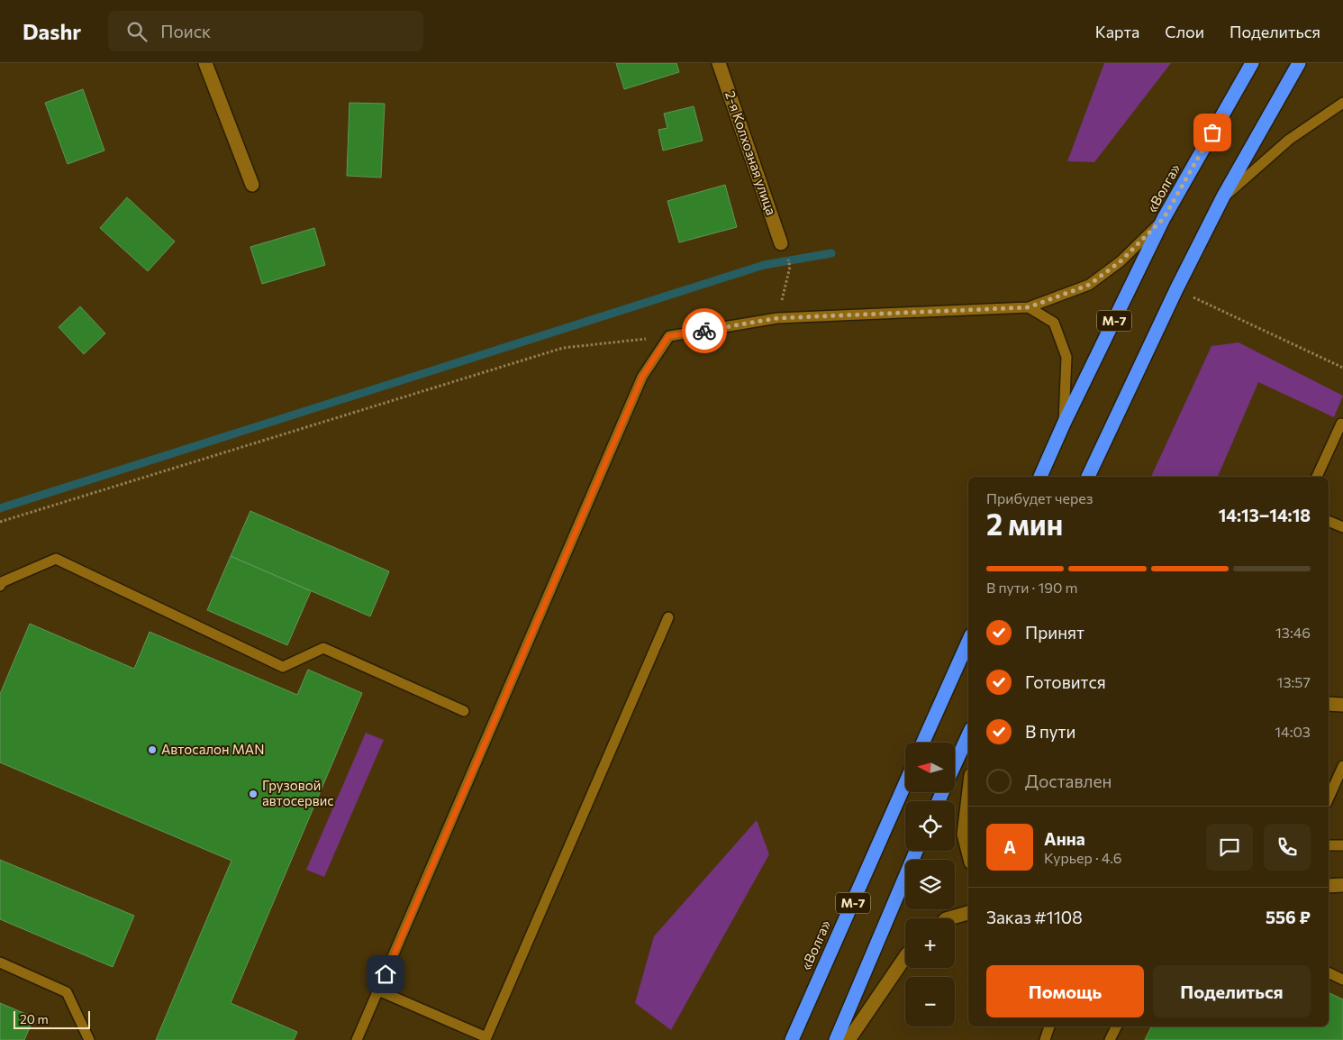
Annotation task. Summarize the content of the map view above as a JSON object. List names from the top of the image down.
{
  "streets": {
    "highway": ["«Волга»", "М-7"],
    "street": ["2-я Колхозная улица"]
  },
  "places": ["Автосалон MAN", "Грузовой автосервис"],
  "scale_bar": "20 m",
  "north": "left",
  "page": {
    "header": "Dashr",
    "search": "Поиск",
    "nav": ["Карта", "Слои", "Поделиться"],
    "heading": ["2 мин", "Прибудет через", "14:13–14:18"],
    "panel": [
      "Анна",
      "Курьер · 4.6",
      "Заказ #1108",
      "556 ₽"
    ],
    "bar": "В пути · 190 m",
    "list": [
      ["Принят", "13:46"],
      ["Готовится", "13:57"],
      ["В пути", "14:03"],
      "Доставлен"
    ],
    "map_buttons": ["+", "−"],
    "round": "А",
    "buttons": ["Помощь", "Поделиться"],
    "scale": "20 m"
  }
}
